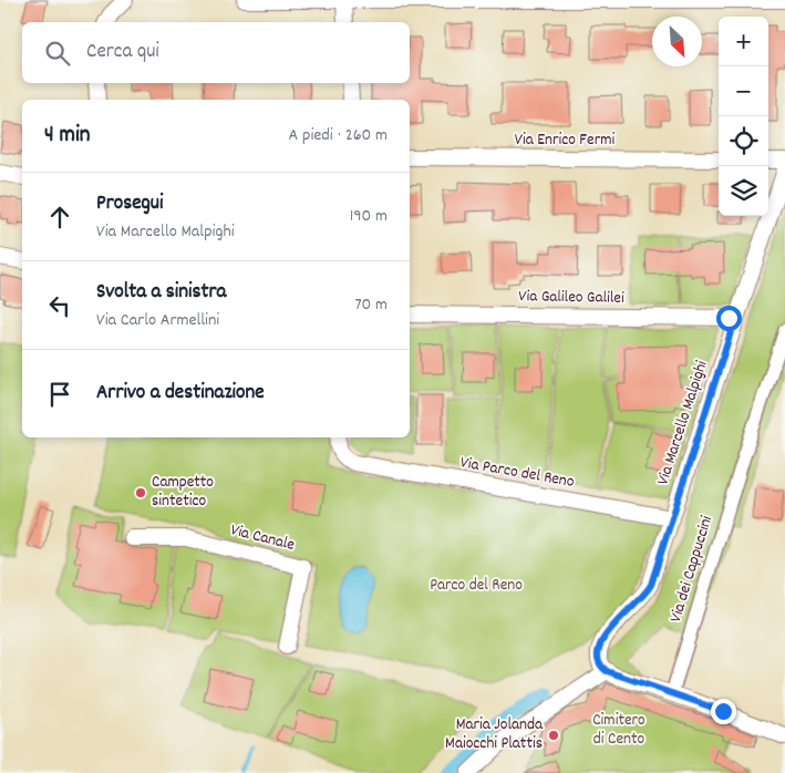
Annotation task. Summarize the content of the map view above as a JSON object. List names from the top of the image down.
{
  "streets": {
    "street": [
      "Via Enrico Fermi",
      "Via Galileo Galilei",
      "Via Marcello Malpighi",
      "Via Parco del Reno",
      "Via Canale",
      "Via dei Cappuccini"
    ]
  },
  "crossings": [
    ["Via Galileo Galilei", "Via Marcello Malpighi"],
    ["Via Marcello Malpighi", "Via Parco del Reno"]
  ],
  "parks": ["Parco del Reno", "Cimitero di Cento"],
  "places": ["Campetto sintetico", "Maria Jolanda Maiocchi Plattis"],
  "north": "bottom right",
  "page": {
    "map_buttons": ["+", "−"],
    "search": "Cerca qui",
    "heading": ["4 min", "A piedi · 260 m"],
    "list": [
      ["Prosegui", "Via Marcello Malpighi", "190 m"],
      ["Svolta a sinistra", "Via Carlo Armellini", "70 m"],
      "Arrivo a destinazione"
    ]
  }
}
